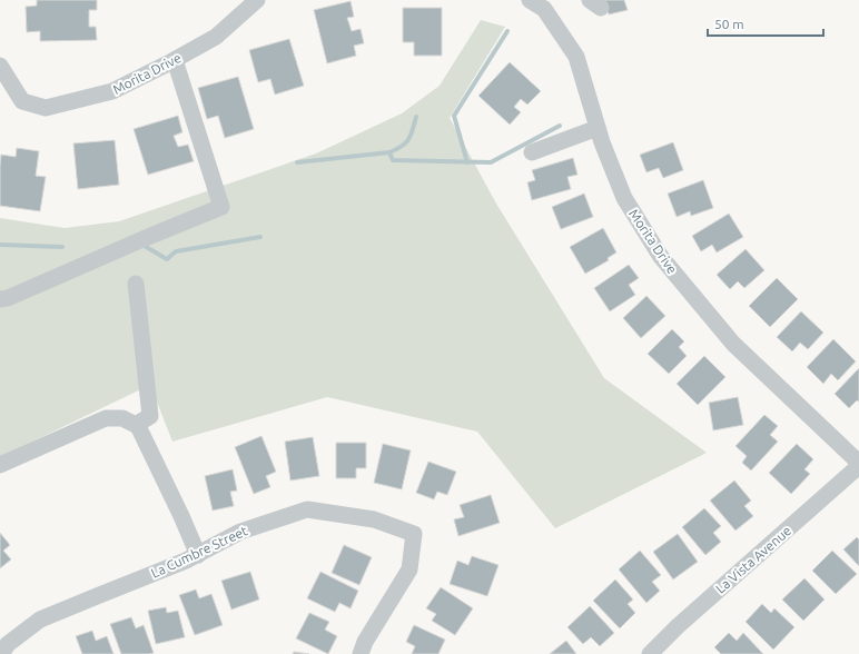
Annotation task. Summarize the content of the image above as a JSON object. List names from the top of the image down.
{
  "streets": {
    "street": ["Morita Drive", "La Cumbre Street", "La Vista Avenue"]
  },
  "crossings": [
    ["Morita Drive", "La Vista Avenue"]
  ],
  "scale_bar": "50 m"
}
